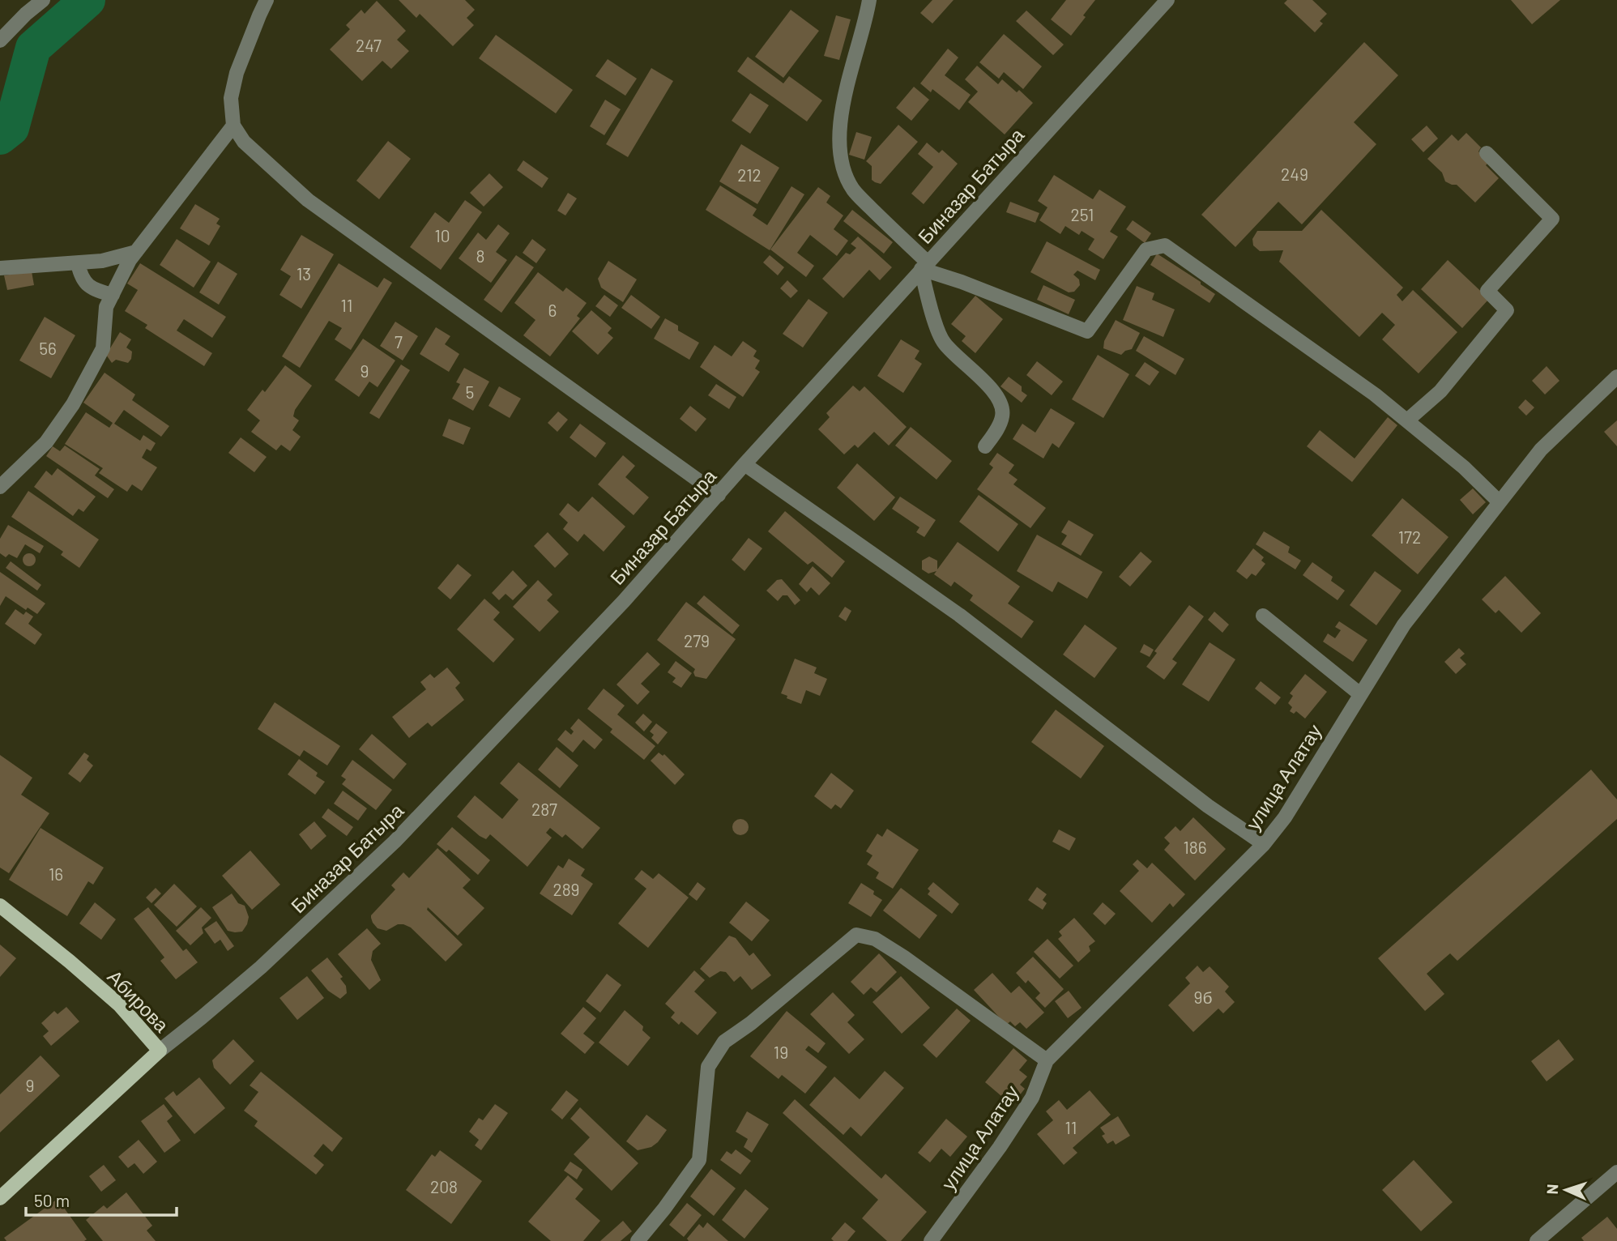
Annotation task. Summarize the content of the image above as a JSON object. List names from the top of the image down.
{
  "streets": {
    "main road": ["Абирова"],
    "street": ["Биназар Батыра", "улица Алатау"]
  },
  "crossings": [
    ["Биназар Батыра", "Абирова"]
  ],
  "house_numbers": [
    "247",
    "249",
    "212",
    "251",
    "10",
    "8",
    "13",
    "11",
    "6",
    "7",
    "56",
    "9",
    "5",
    "172",
    "279",
    "287",
    "186",
    "16",
    "289",
    "9б",
    "19",
    "9",
    "11",
    "208"
  ],
  "scale_bar": "50 m",
  "north": "left"
}
